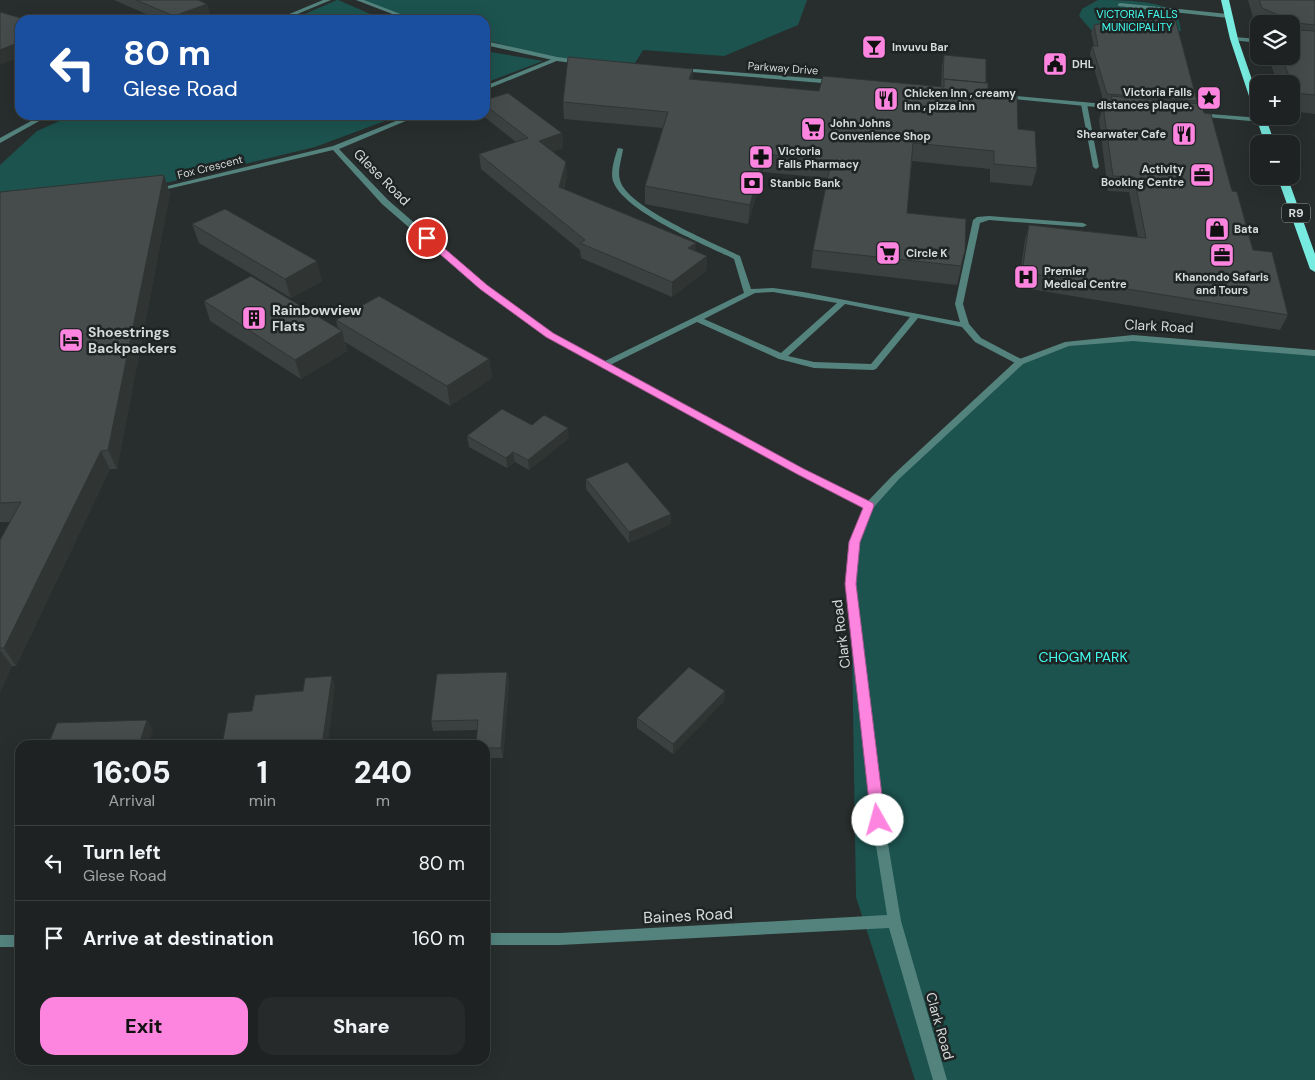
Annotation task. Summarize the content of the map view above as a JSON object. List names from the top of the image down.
{
  "streets": {
    "highway": ["R9"],
    "street": [
      "Parkway Drive",
      "Fox Crescent",
      "Glese Road",
      "Clark Road",
      "Baines Road"
    ]
  },
  "crossings": [
    ["Fox Crescent", "Glese Road"],
    ["Glese Road", "Clark Road"],
    ["Clark Road", "Baines Road"]
  ],
  "parks": ["VICTORIA FALLS MUNICIPALITY", "CHOGM PARK"],
  "places": {
    "bar": ["Invuvu Bar"],
    "public building": ["DHL"],
    "place": ["Victoria Falls distances plaque."],
    "restaurant": ["Chicken inn , creamy inn , pizza inn", "Shearwater Cafe"],
    "supermarket": ["John Johns Convenience Shop", "Circle K"],
    "pharmacy": ["Victoria Falls Pharmacy"],
    "office": ["Activity Booking Centre", "Khanondo Safaris and Tours"],
    "bank": ["Stanbic Bank"],
    "shop": ["Bata"],
    "hospital": ["Premier Medical Centre"],
    "building": ["Rainbowview Flats"],
    "hotel": ["Shoestrings Backpackers"]
  },
  "page": {
    "map_buttons": ["+", "−"],
    "turn": ["80 m", "Glese Road"],
    "eta": [
      "16:05",
      "Arrival",
      "1",
      "min",
      "240",
      "m"
    ],
    "list": [
      {
        "name": "Turn left",
        "note": "Glese Road",
        "value": "80 m"
      },
      {
        "name": "Arrive at destination",
        "value": "160 m"
      }
    ],
    "buttons": ["Exit", "Share"]
  }
}
